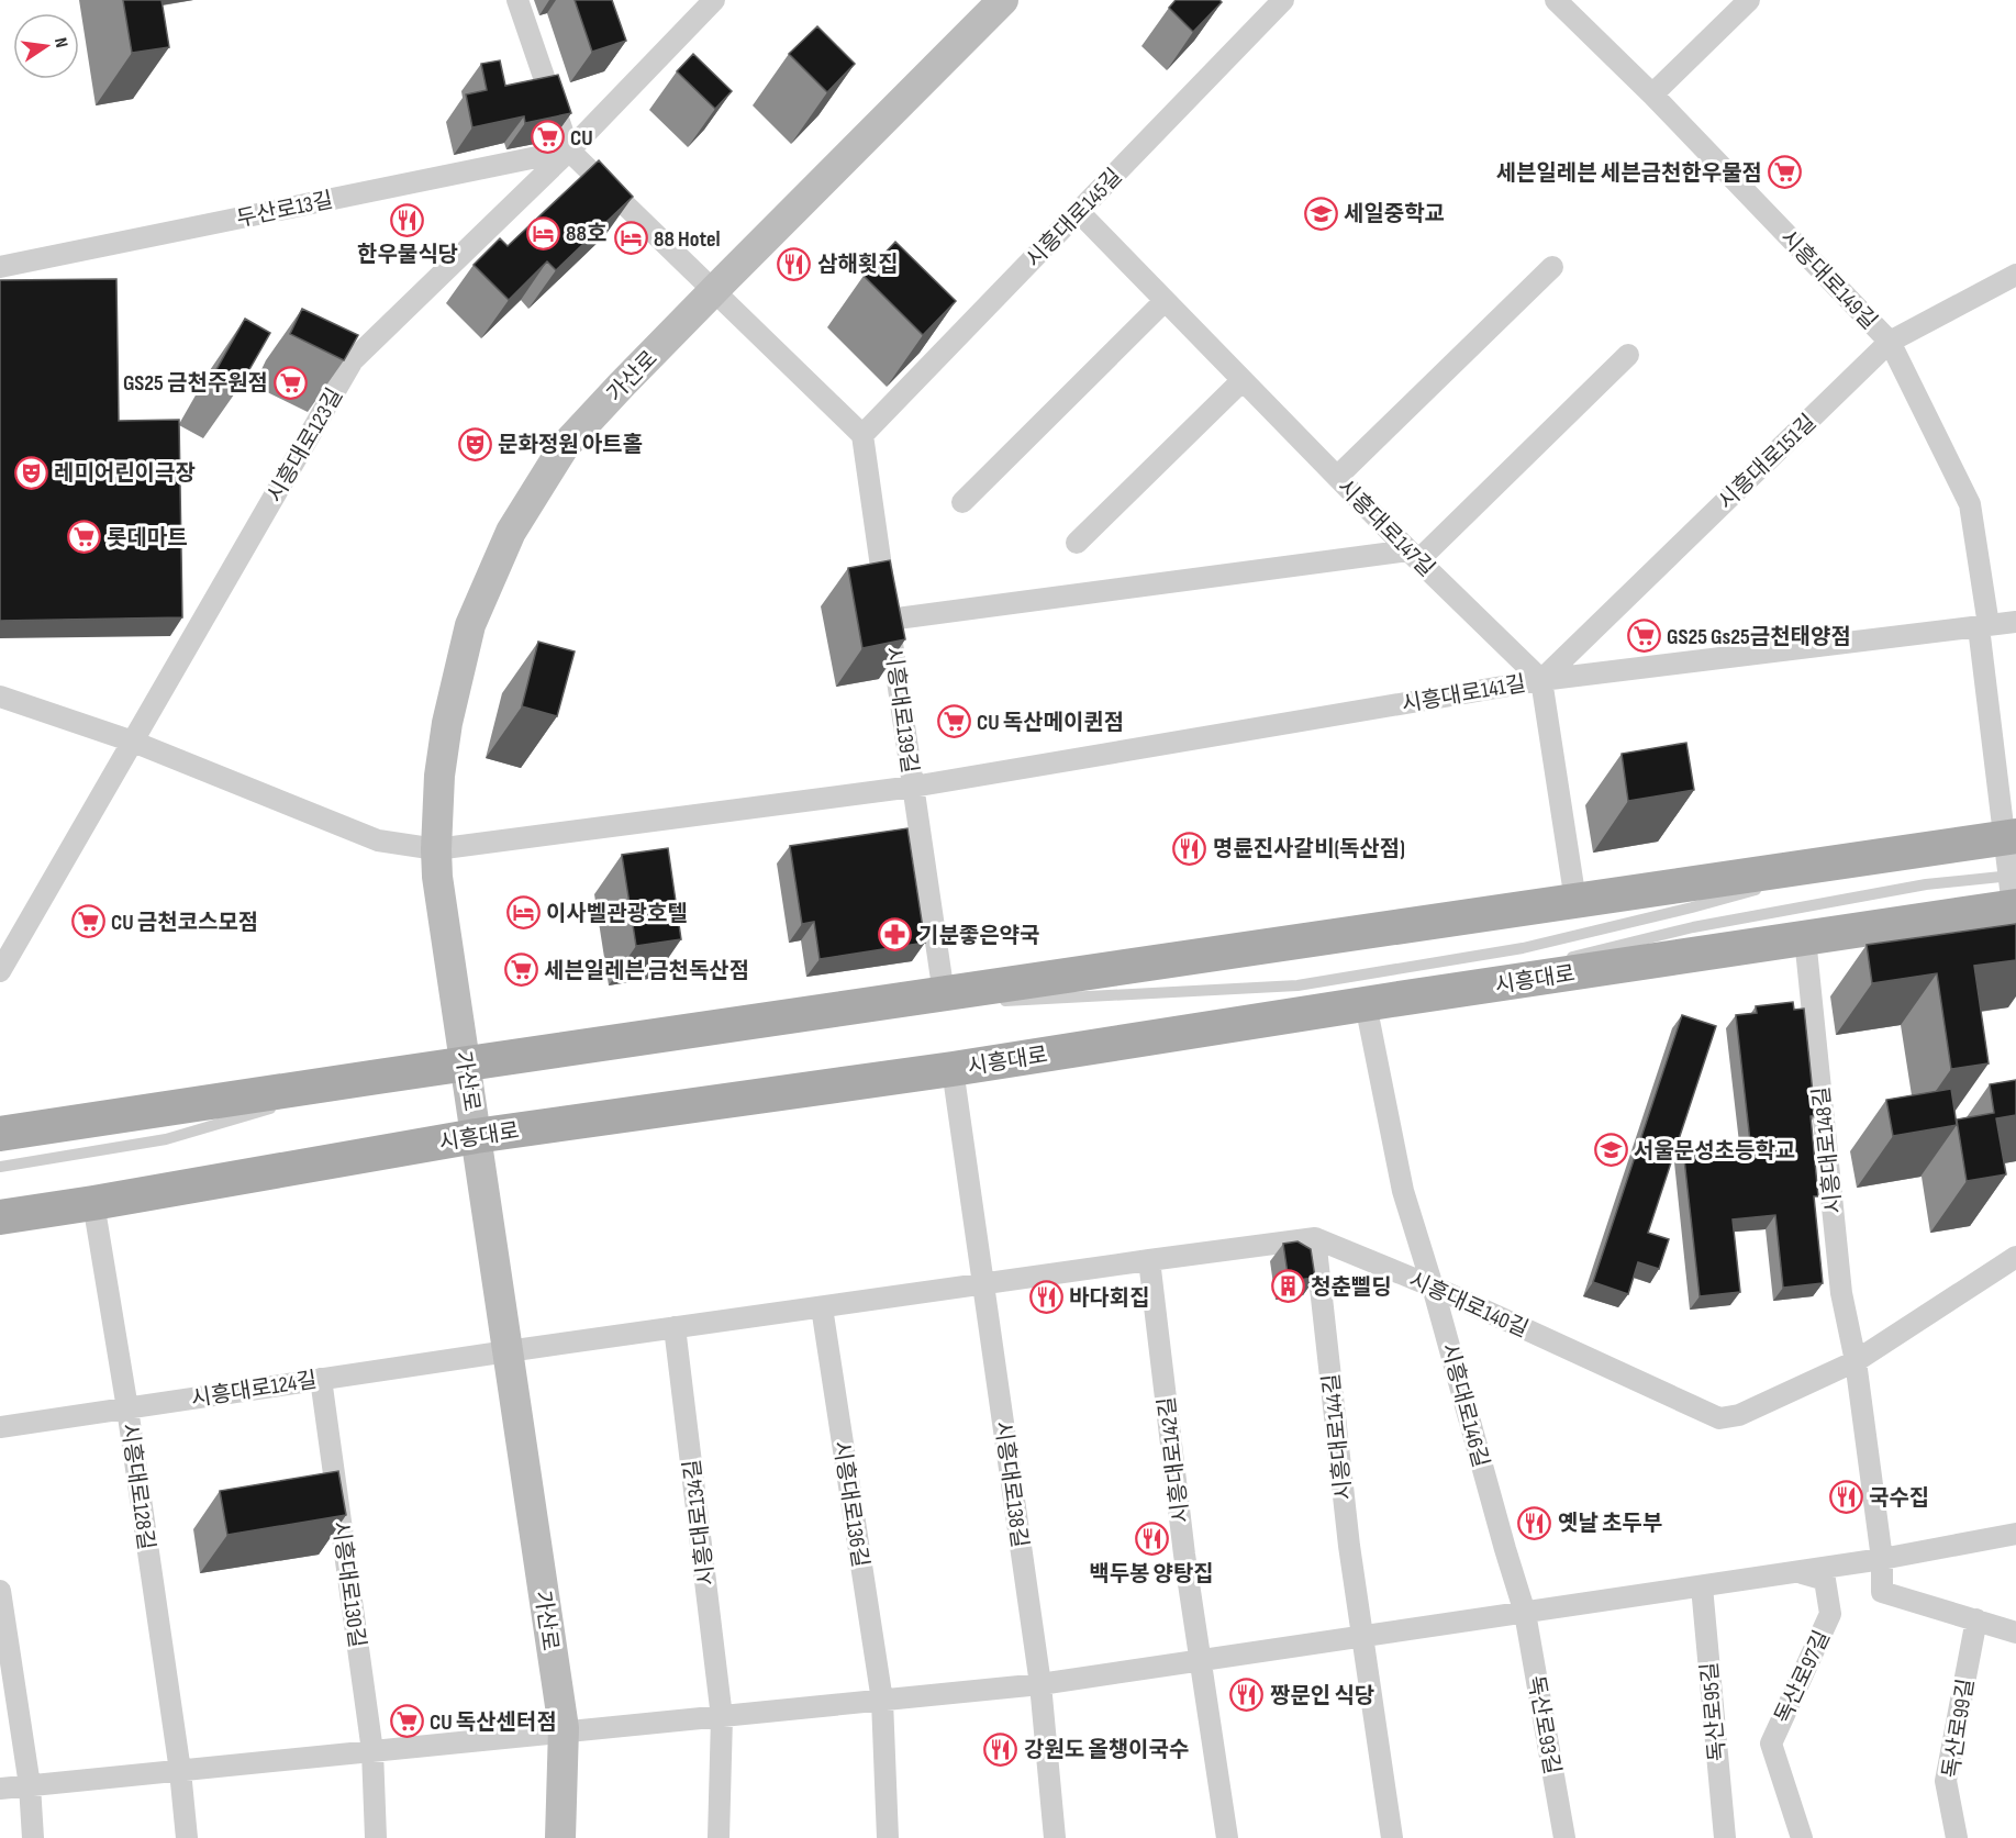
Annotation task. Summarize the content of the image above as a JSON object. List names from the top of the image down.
{
  "streets": {
    "main road": ["가산로", "시흥대로"],
    "street": [
      "두산로13길",
      "시흥대로145길",
      "시흥대로149길",
      "시흥대로123길",
      "시흥대로151길",
      "시흥대로147길",
      "시흥대로141길",
      "시흥대로139길",
      "시흥대로148길",
      "시흥대로140길",
      "시흥대로124길",
      "시흥대로146길",
      "시흥대로144길",
      "시흥대로142길",
      "시흥대로138길",
      "시흥대로128길",
      "시흥대로136길",
      "시흥대로134길",
      "시흥대로130길",
      "독산로97길",
      "독산로95길",
      "독산로93길",
      "독산로99길"
    ]
  },
  "crossings": [
    ["두산로13길", "시흥대로123길"],
    ["시흥대로145길", "시흥대로147길"],
    ["시흥대로145길", "시흥대로139길"],
    ["시흥대로149길", "시흥대로151길"],
    ["시흥대로149길", "시흥대로141길"],
    ["시흥대로149길", "시흥대로"],
    ["가산로", "시흥대로"],
    ["가산로", "시흥대로124길"],
    ["시흥대로151길", "시흥대로147길"],
    ["시흥대로151길", "시흥대로141길"],
    ["시흥대로147길", "시흥대로141길"],
    ["시흥대로141길", "시흥대로139길"],
    ["시흥대로", "시흥대로148길"],
    ["시흥대로", "시흥대로146길"],
    ["시흥대로", "시흥대로138길"],
    ["시흥대로", "시흥대로128길"],
    ["시흥대로148길", "시흥대로140길"],
    ["시흥대로148길", "독산로99길"],
    ["시흥대로140길", "시흥대로146길"],
    ["시흥대로140길", "시흥대로144길"],
    ["시흥대로140길", "시흥대로142길"],
    ["시흥대로140길", "시흥대로138길"],
    ["시흥대로124길", "시흥대로128길"],
    ["시흥대로124길", "시흥대로130길"],
    ["시흥대로146길", "독산로93길"]
  ],
  "places": {
    "supermarket": [
      "CU",
      "세븐일레븐 세븐금천한우물점",
      "GS25 금천주원점",
      "롯데마트",
      "GS25 Gs25금천태양점",
      "CU 독산메이퀸점",
      "CU 금천코스모점",
      "세븐일레븐 금천독산점",
      "CU 독산센터점"
    ],
    "school or university": ["세일중학교", "서울문성초등학교"],
    "restaurant": [
      "한우물식당",
      "삼해횟집",
      "명륜진사갈비(독산점)",
      "바다회집",
      "국수집",
      "옛날 초두부",
      "백두봉 양탕집",
      "짱문인 식당",
      "강원도 올챙이국수"
    ],
    "hotel": ["88호", "88 Hotel", "이사벨관광호텔"],
    "theatre": ["문화정원 아트홀", "레미어린이극장"],
    "pharmacy": ["기분좋은약국"],
    "building": ["청춘삘딩"]
  },
  "north": "right"
}
